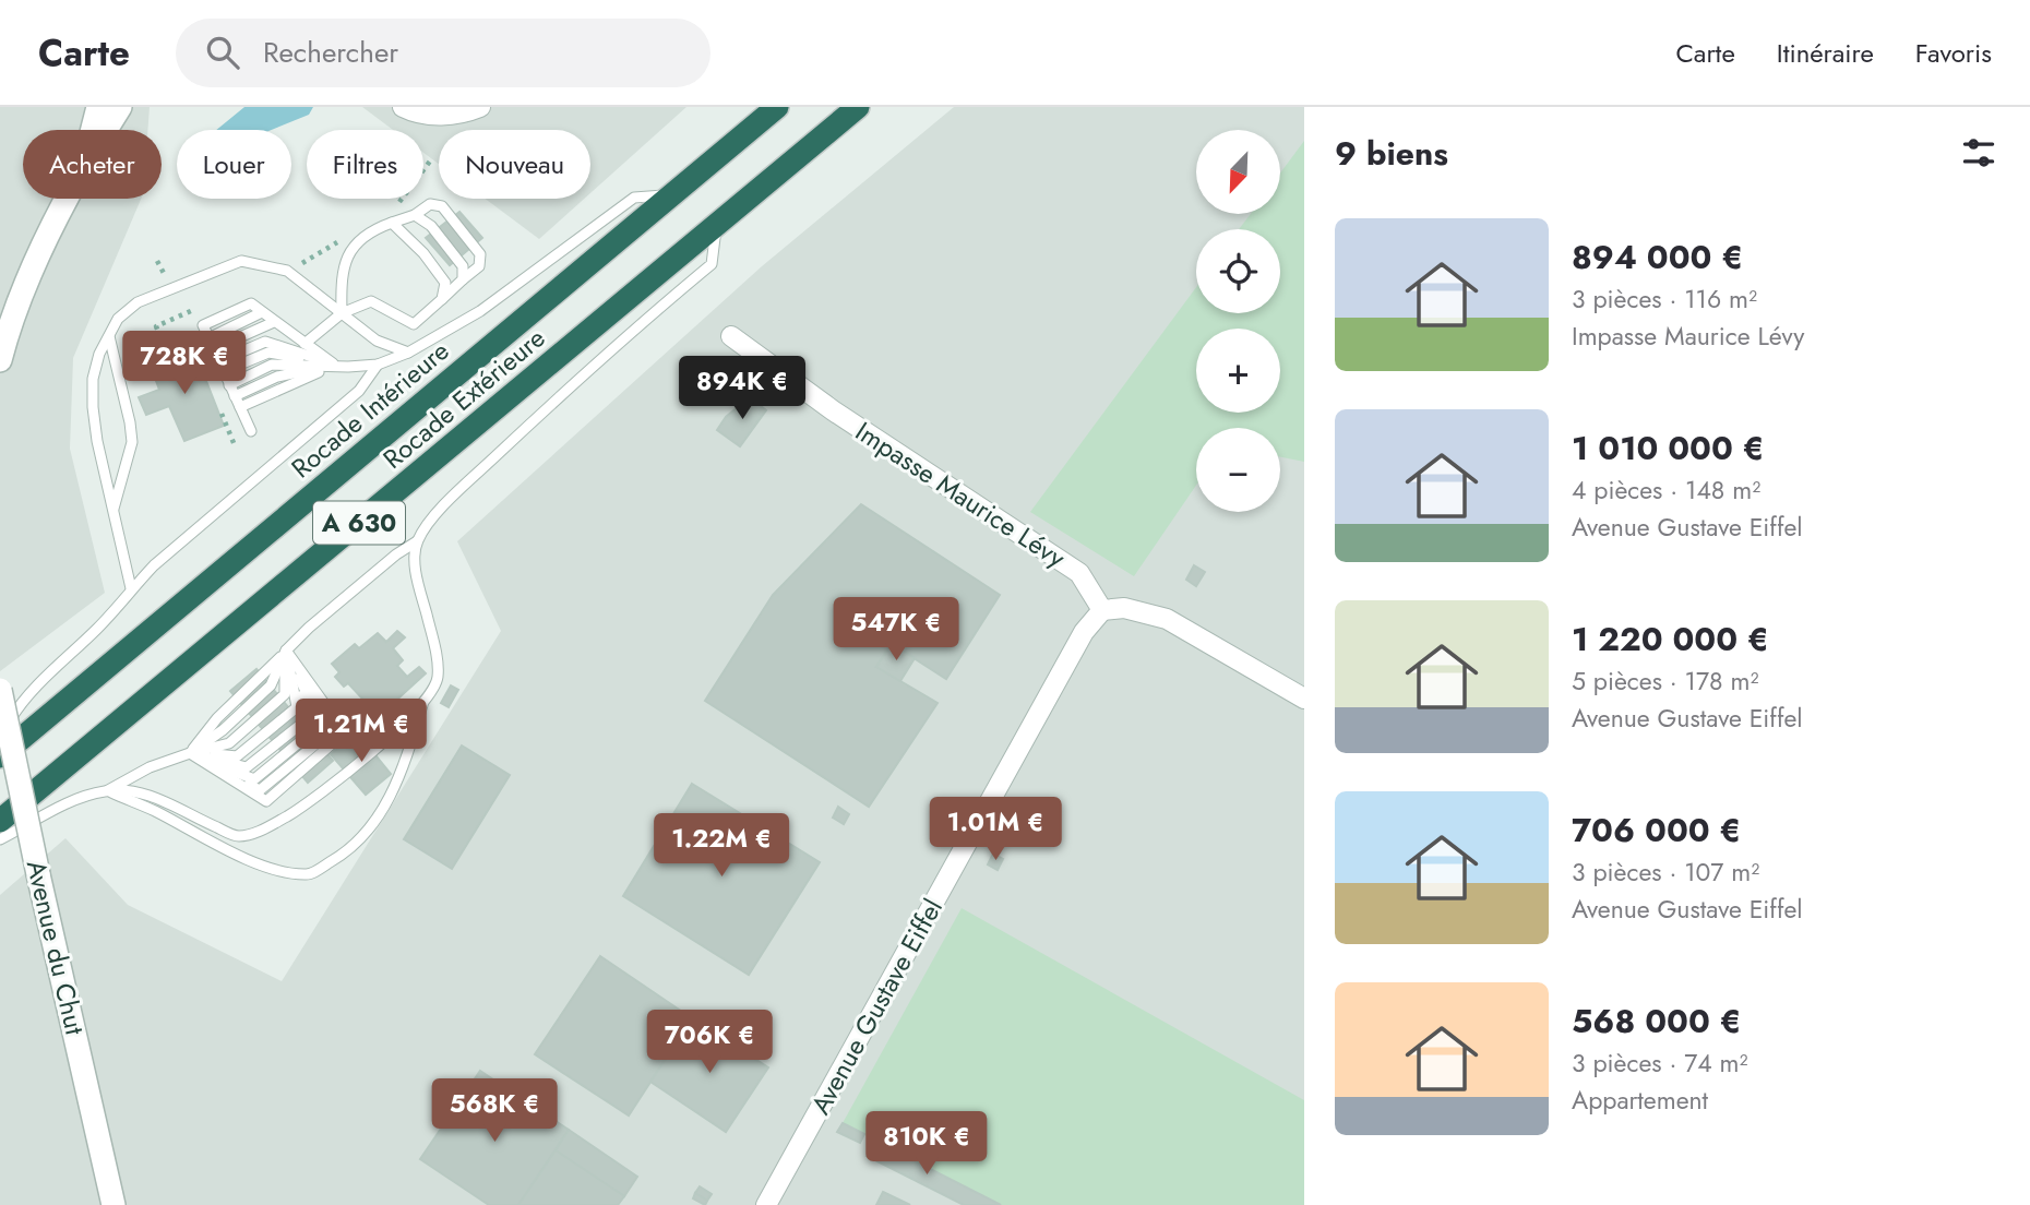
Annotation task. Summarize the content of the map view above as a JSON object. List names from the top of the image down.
{
  "streets": {
    "highway": ["Rocade Extérieure", "Rocade Intérieure", "A 630"],
    "street": ["Impasse Maurice Lévy", "Avenue du Chut", "Avenue Gustave Eiffel"]
  },
  "crossings": [
    ["Impasse Maurice Lévy", "Avenue Gustave Eiffel"]
  ],
  "north": "bottom left",
  "page": {
    "header": "Carte",
    "search": "Rechercher",
    "nav": ["Carte", "Itinéraire", "Favoris"],
    "heading": "9 biens",
    "map_buttons": ["+", "−"],
    "chip": [
      "Acheter",
      "Louer",
      "Filtres",
      "Nouveau"
    ],
    "list": [
      {
        "name": "894 000 €",
        "note": "3 pièces · 116 m² · Impasse Maurice Lévy"
      },
      {
        "name": "1 010 000 €",
        "note": "4 pièces · 148 m² · Avenue Gustave Eiffel"
      },
      {
        "name": "1 220 000 €",
        "note": "5 pièces · 178 m² · Avenue Gustave Eiffel"
      },
      {
        "name": "706 000 €",
        "note": "3 pièces · 107 m² · Avenue Gustave Eiffel"
      },
      {
        "name": "568 000 €",
        "note": "3 pièces · 74 m² · Appartement"
      }
    ],
    "price": [
      "728K €",
      "894K €",
      "547K €",
      "1.21M €",
      "1.01M €",
      "1.22M €",
      "706K €",
      "568K €",
      "810K €"
    ]
  }
}
